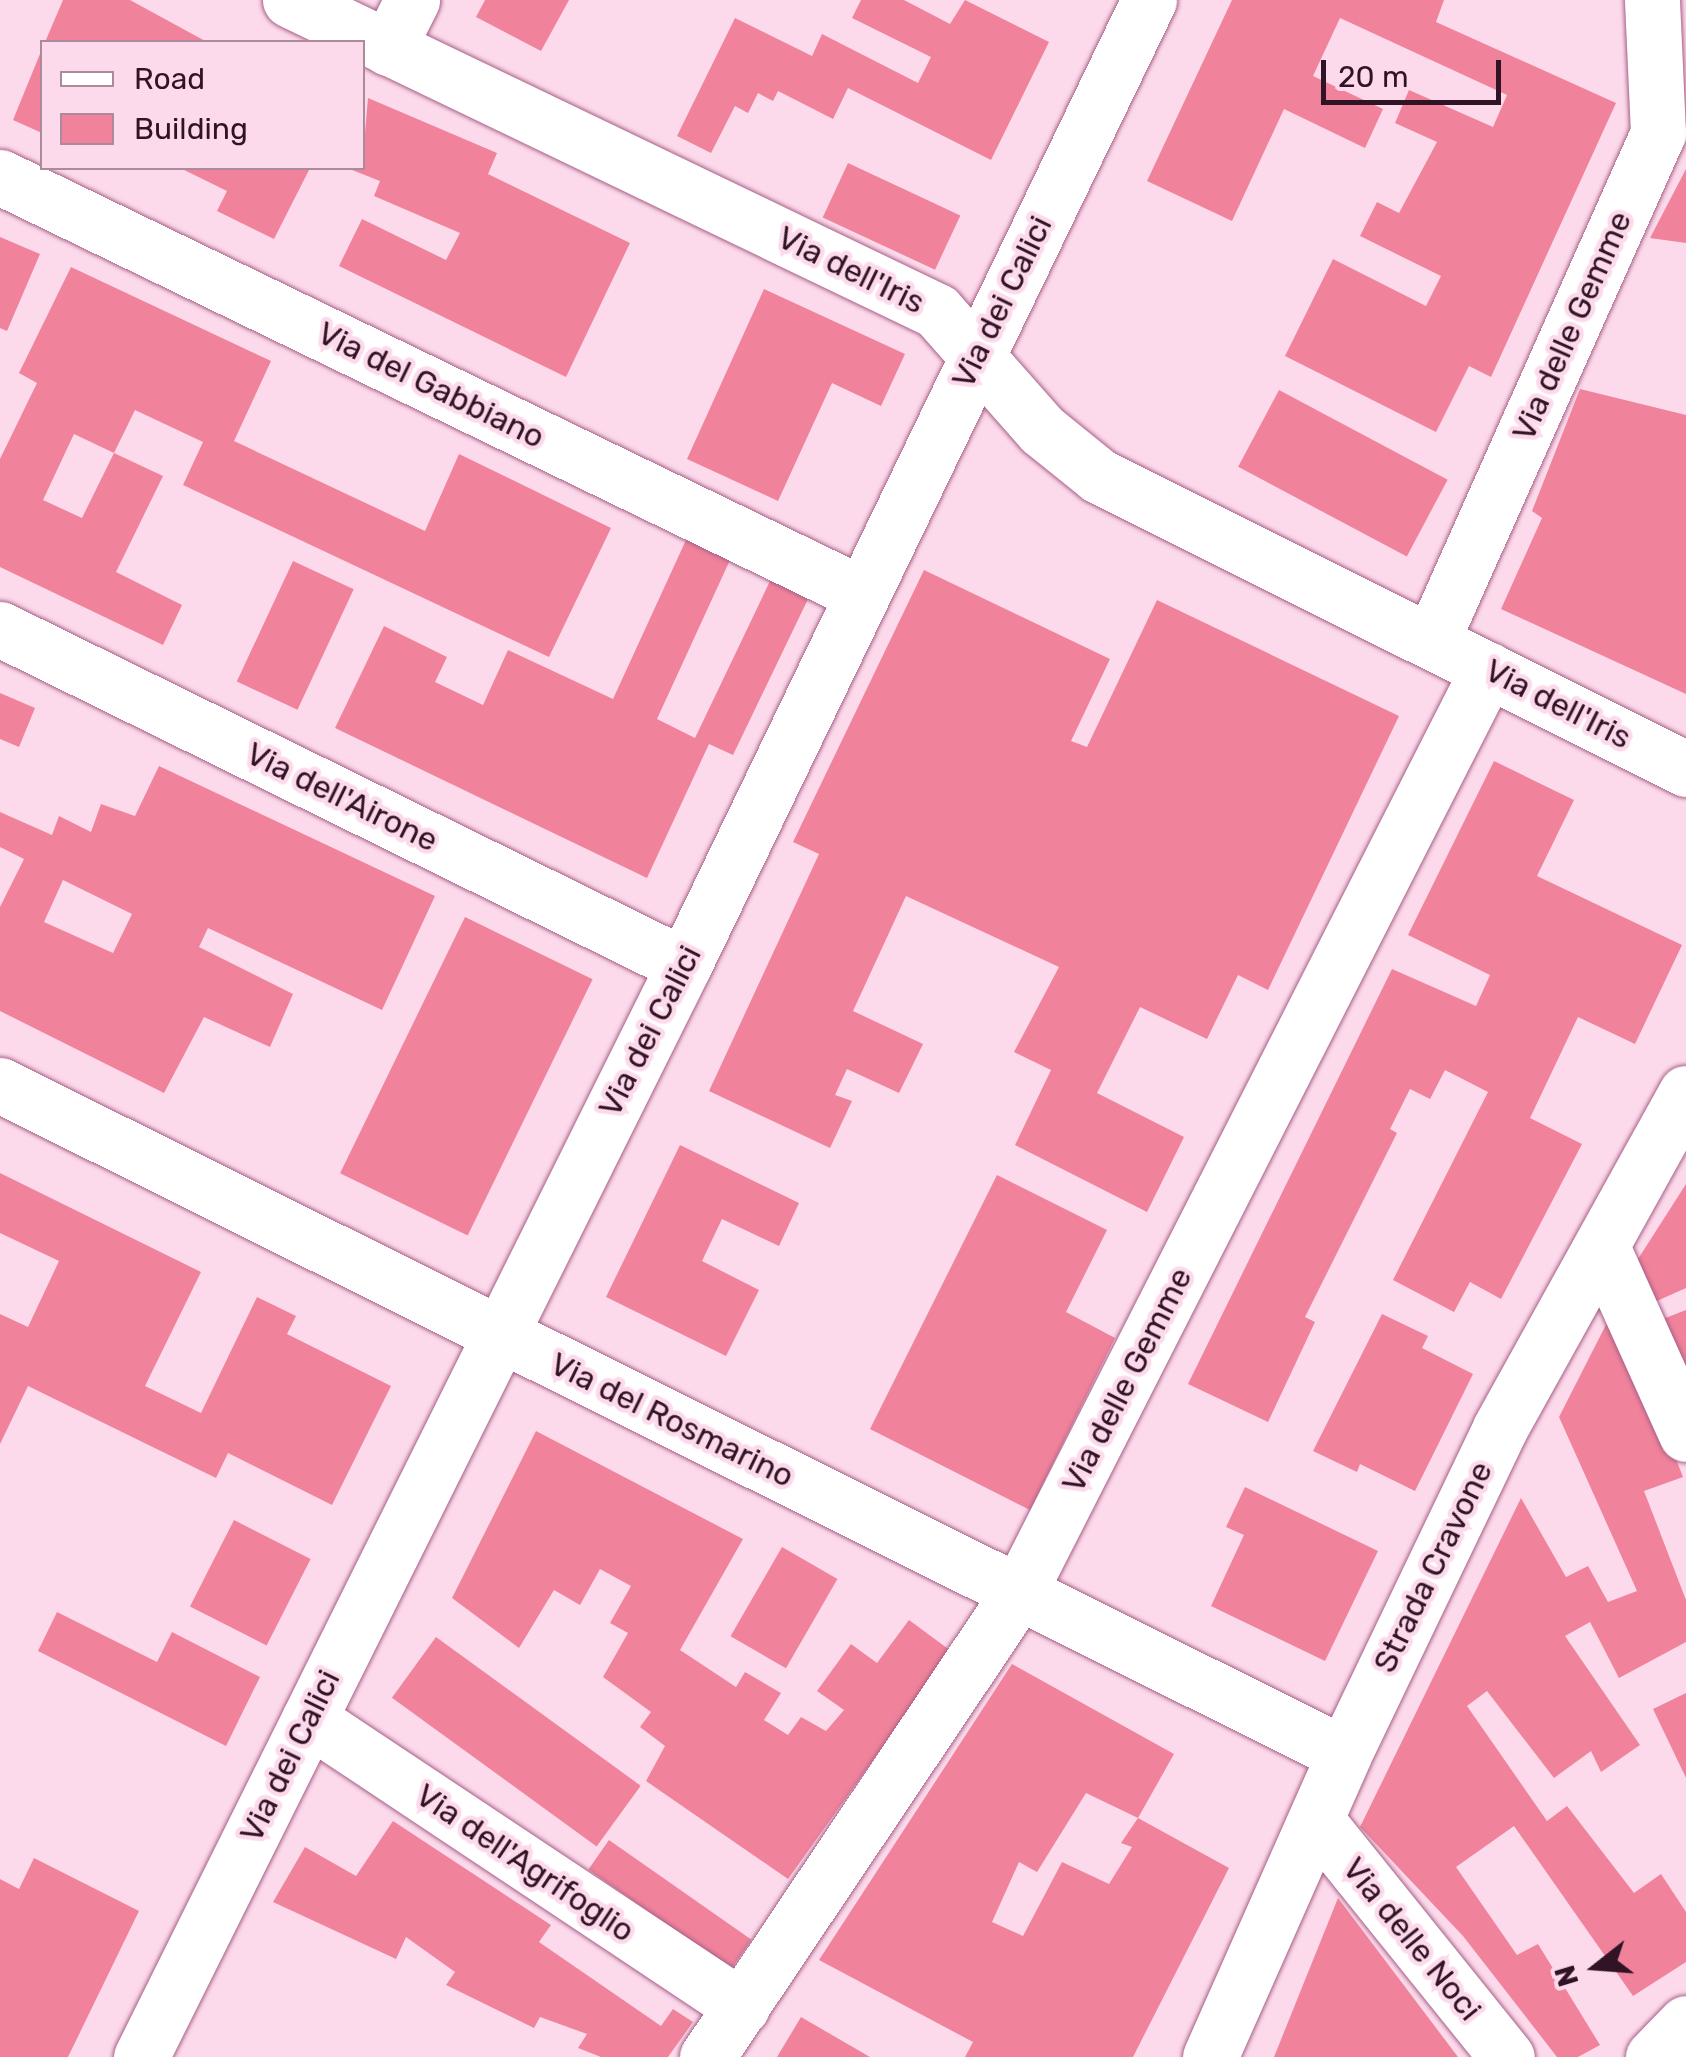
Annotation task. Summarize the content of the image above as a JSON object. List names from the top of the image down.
{
  "streets": {
    "street": [
      "Via dell'Iris",
      "Via dei Calici",
      "Via delle Gemme",
      "Via del Gabbiano",
      "Via dell'Airone",
      "Via del Rosmarino",
      "Strada Cravone",
      "Via dell'Agrifoglio",
      "Via delle Noci"
    ]
  },
  "crossings": [
    ["Via dell'Iris", "Via dei Calici"],
    ["Via dell'Iris", "Via delle Gemme"],
    ["Via dei Calici", "Via del Gabbiano"],
    ["Via dei Calici", "Via dell'Airone"],
    ["Via dei Calici", "Via del Rosmarino"],
    ["Via dei Calici", "Via dell'Agrifoglio"],
    ["Via delle Gemme", "Via del Rosmarino"],
    ["Via delle Gemme", "Via dell'Agrifoglio"],
    ["Via del Rosmarino", "Strada Cravone"],
    ["Strada Cravone", "Via delle Noci"]
  ],
  "legend": ["Road", "Building"],
  "scale_bar": "20 m",
  "north": "left"
}
